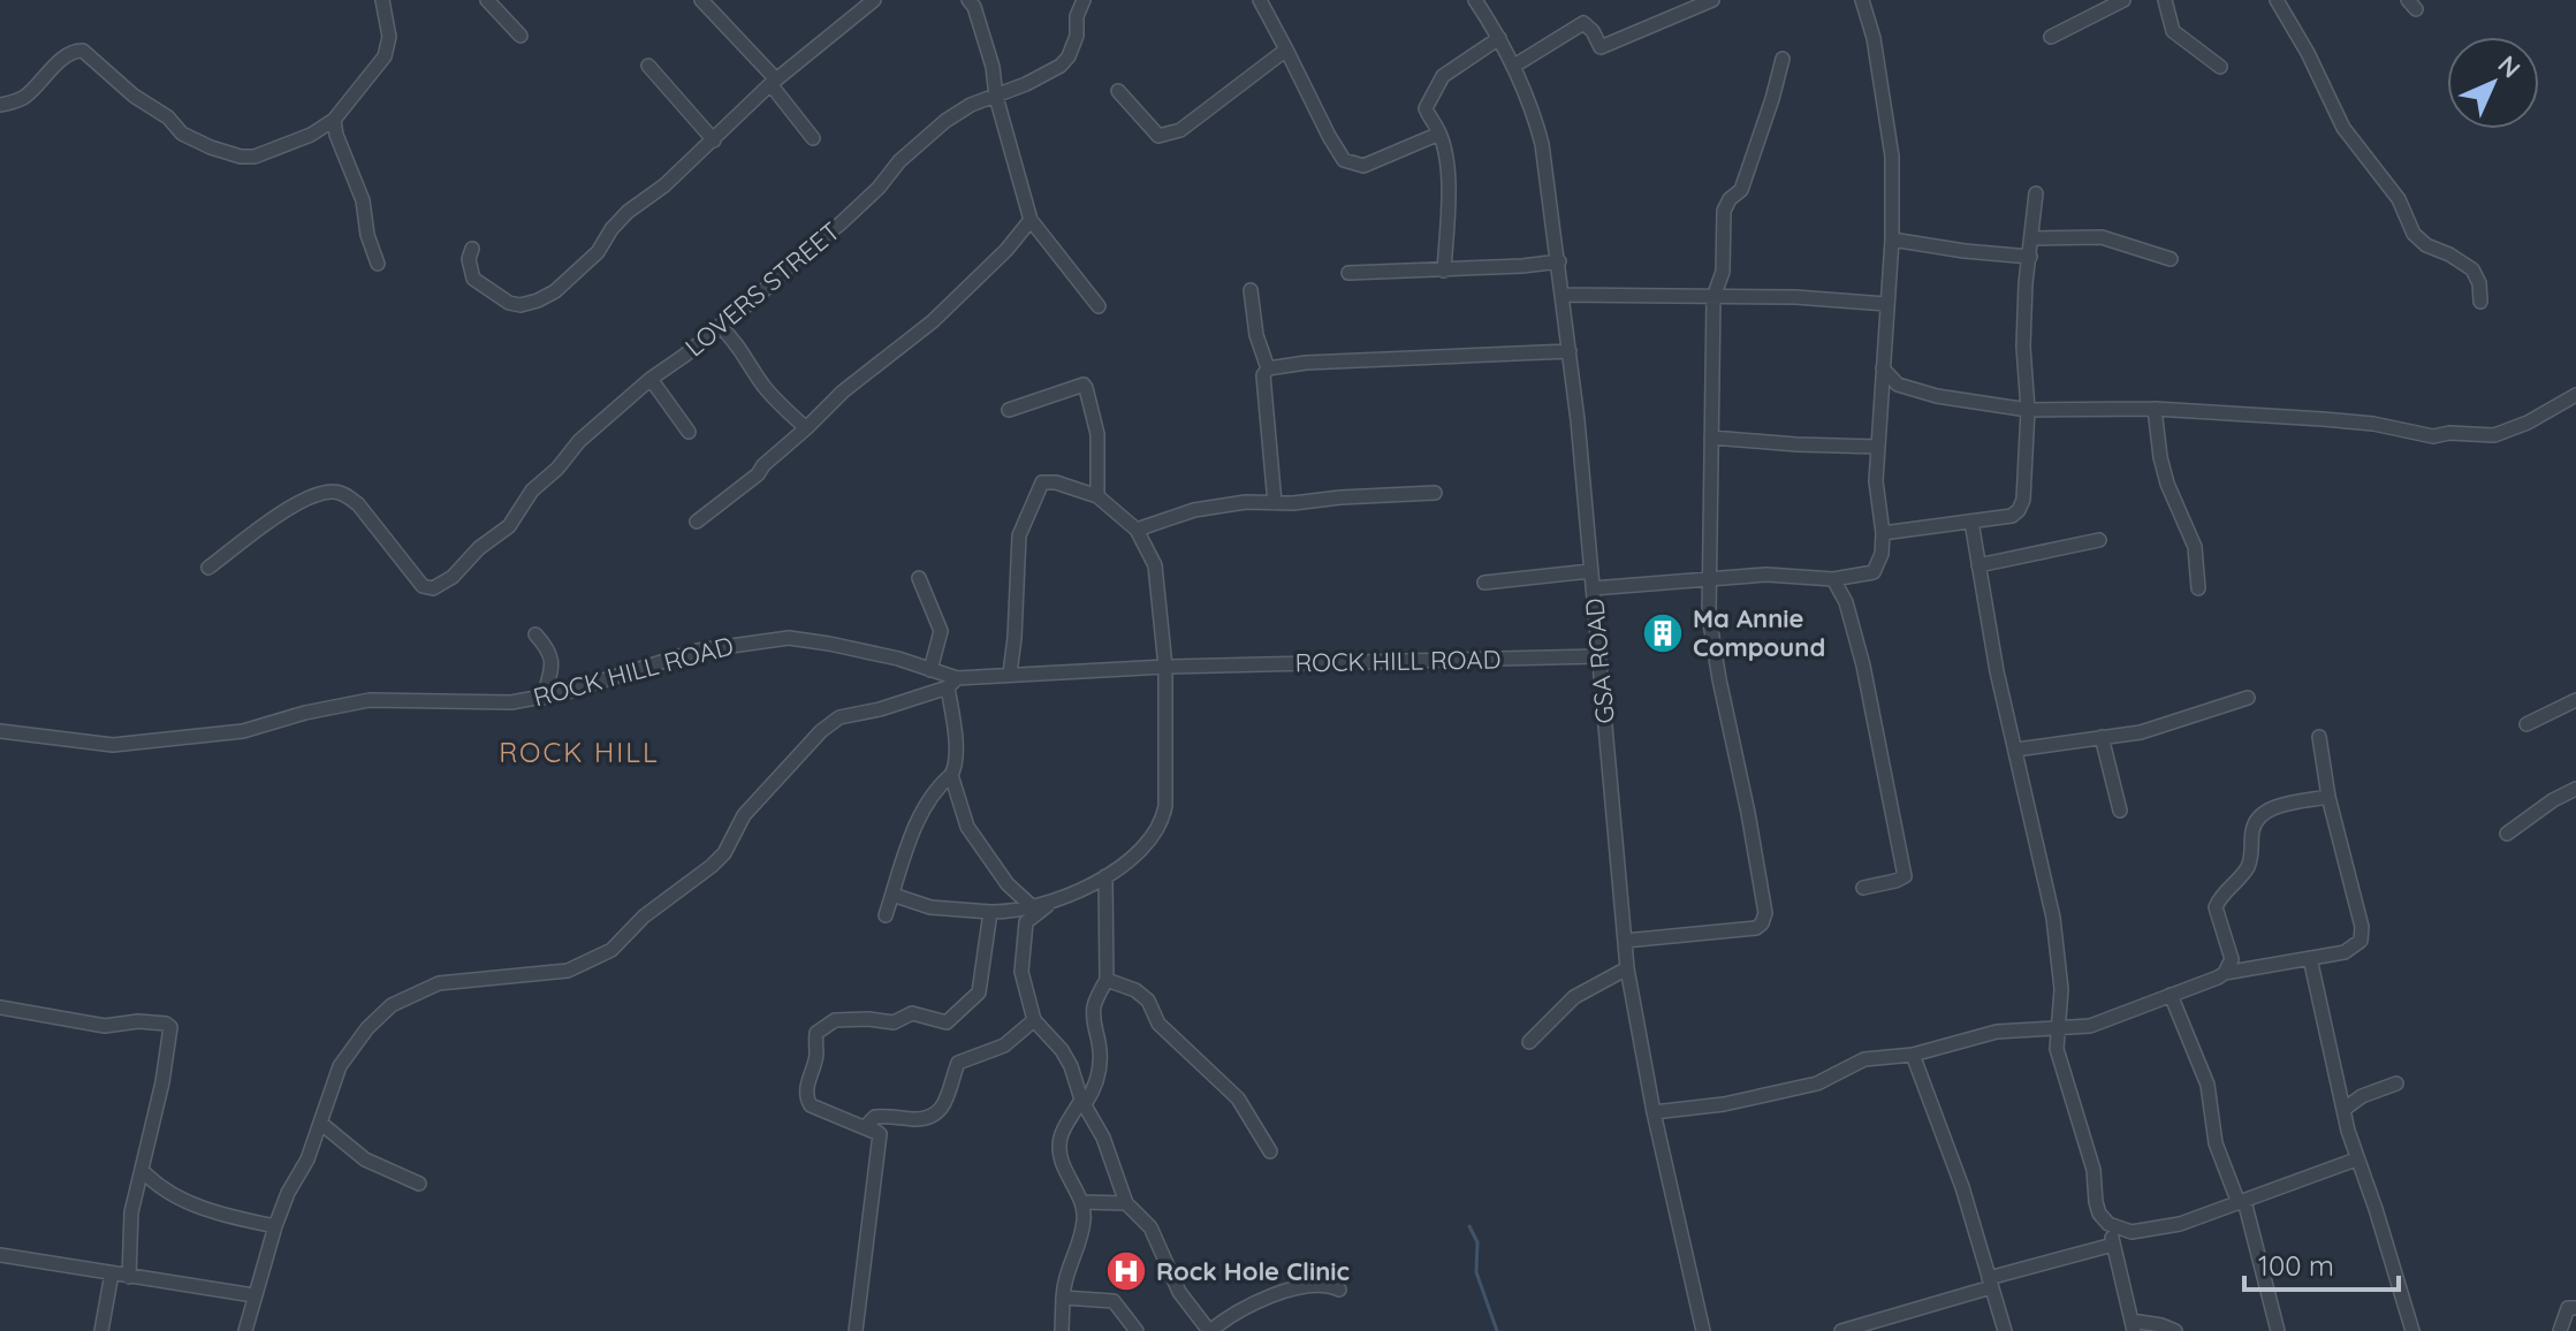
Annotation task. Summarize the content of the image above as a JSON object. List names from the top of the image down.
{
  "streets": {
    "street": ["LOVERS STREET", "ROCK HILL ROAD", "GSA ROAD"]
  },
  "crossings": [
    ["ROCK HILL ROAD", "GSA ROAD"]
  ],
  "districts": ["ROCK HILL"],
  "places": {
    "building": ["Ma Annie Compound"],
    "hospital": ["Rock Hole Clinic"]
  },
  "scale_bar": "100 m",
  "north": "top right"
}
